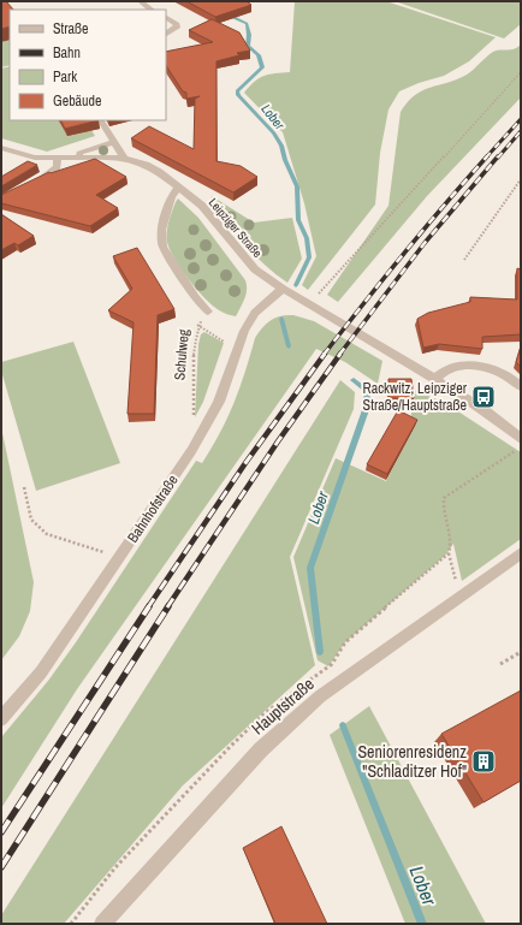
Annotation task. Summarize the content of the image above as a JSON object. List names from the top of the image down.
{
  "streets": {
    "street": ["Leipziger Straße", "Bahnhofstraße", "Hauptstraße"],
    "path": ["Schulweg"]
  },
  "crossings": [
    ["Leipziger Straße", "Bahnhofstraße"]
  ],
  "water": ["Lober"],
  "places": {
    "bus stop": ["Rackwitz, Leipziger Straße/Hauptstraße"],
    "building": ["Seniorenresidenz \"Schladitzer Hof\""]
  },
  "legend": [
    "Straße",
    "Bahn",
    "Park",
    "Gebäude"
  ]
}
